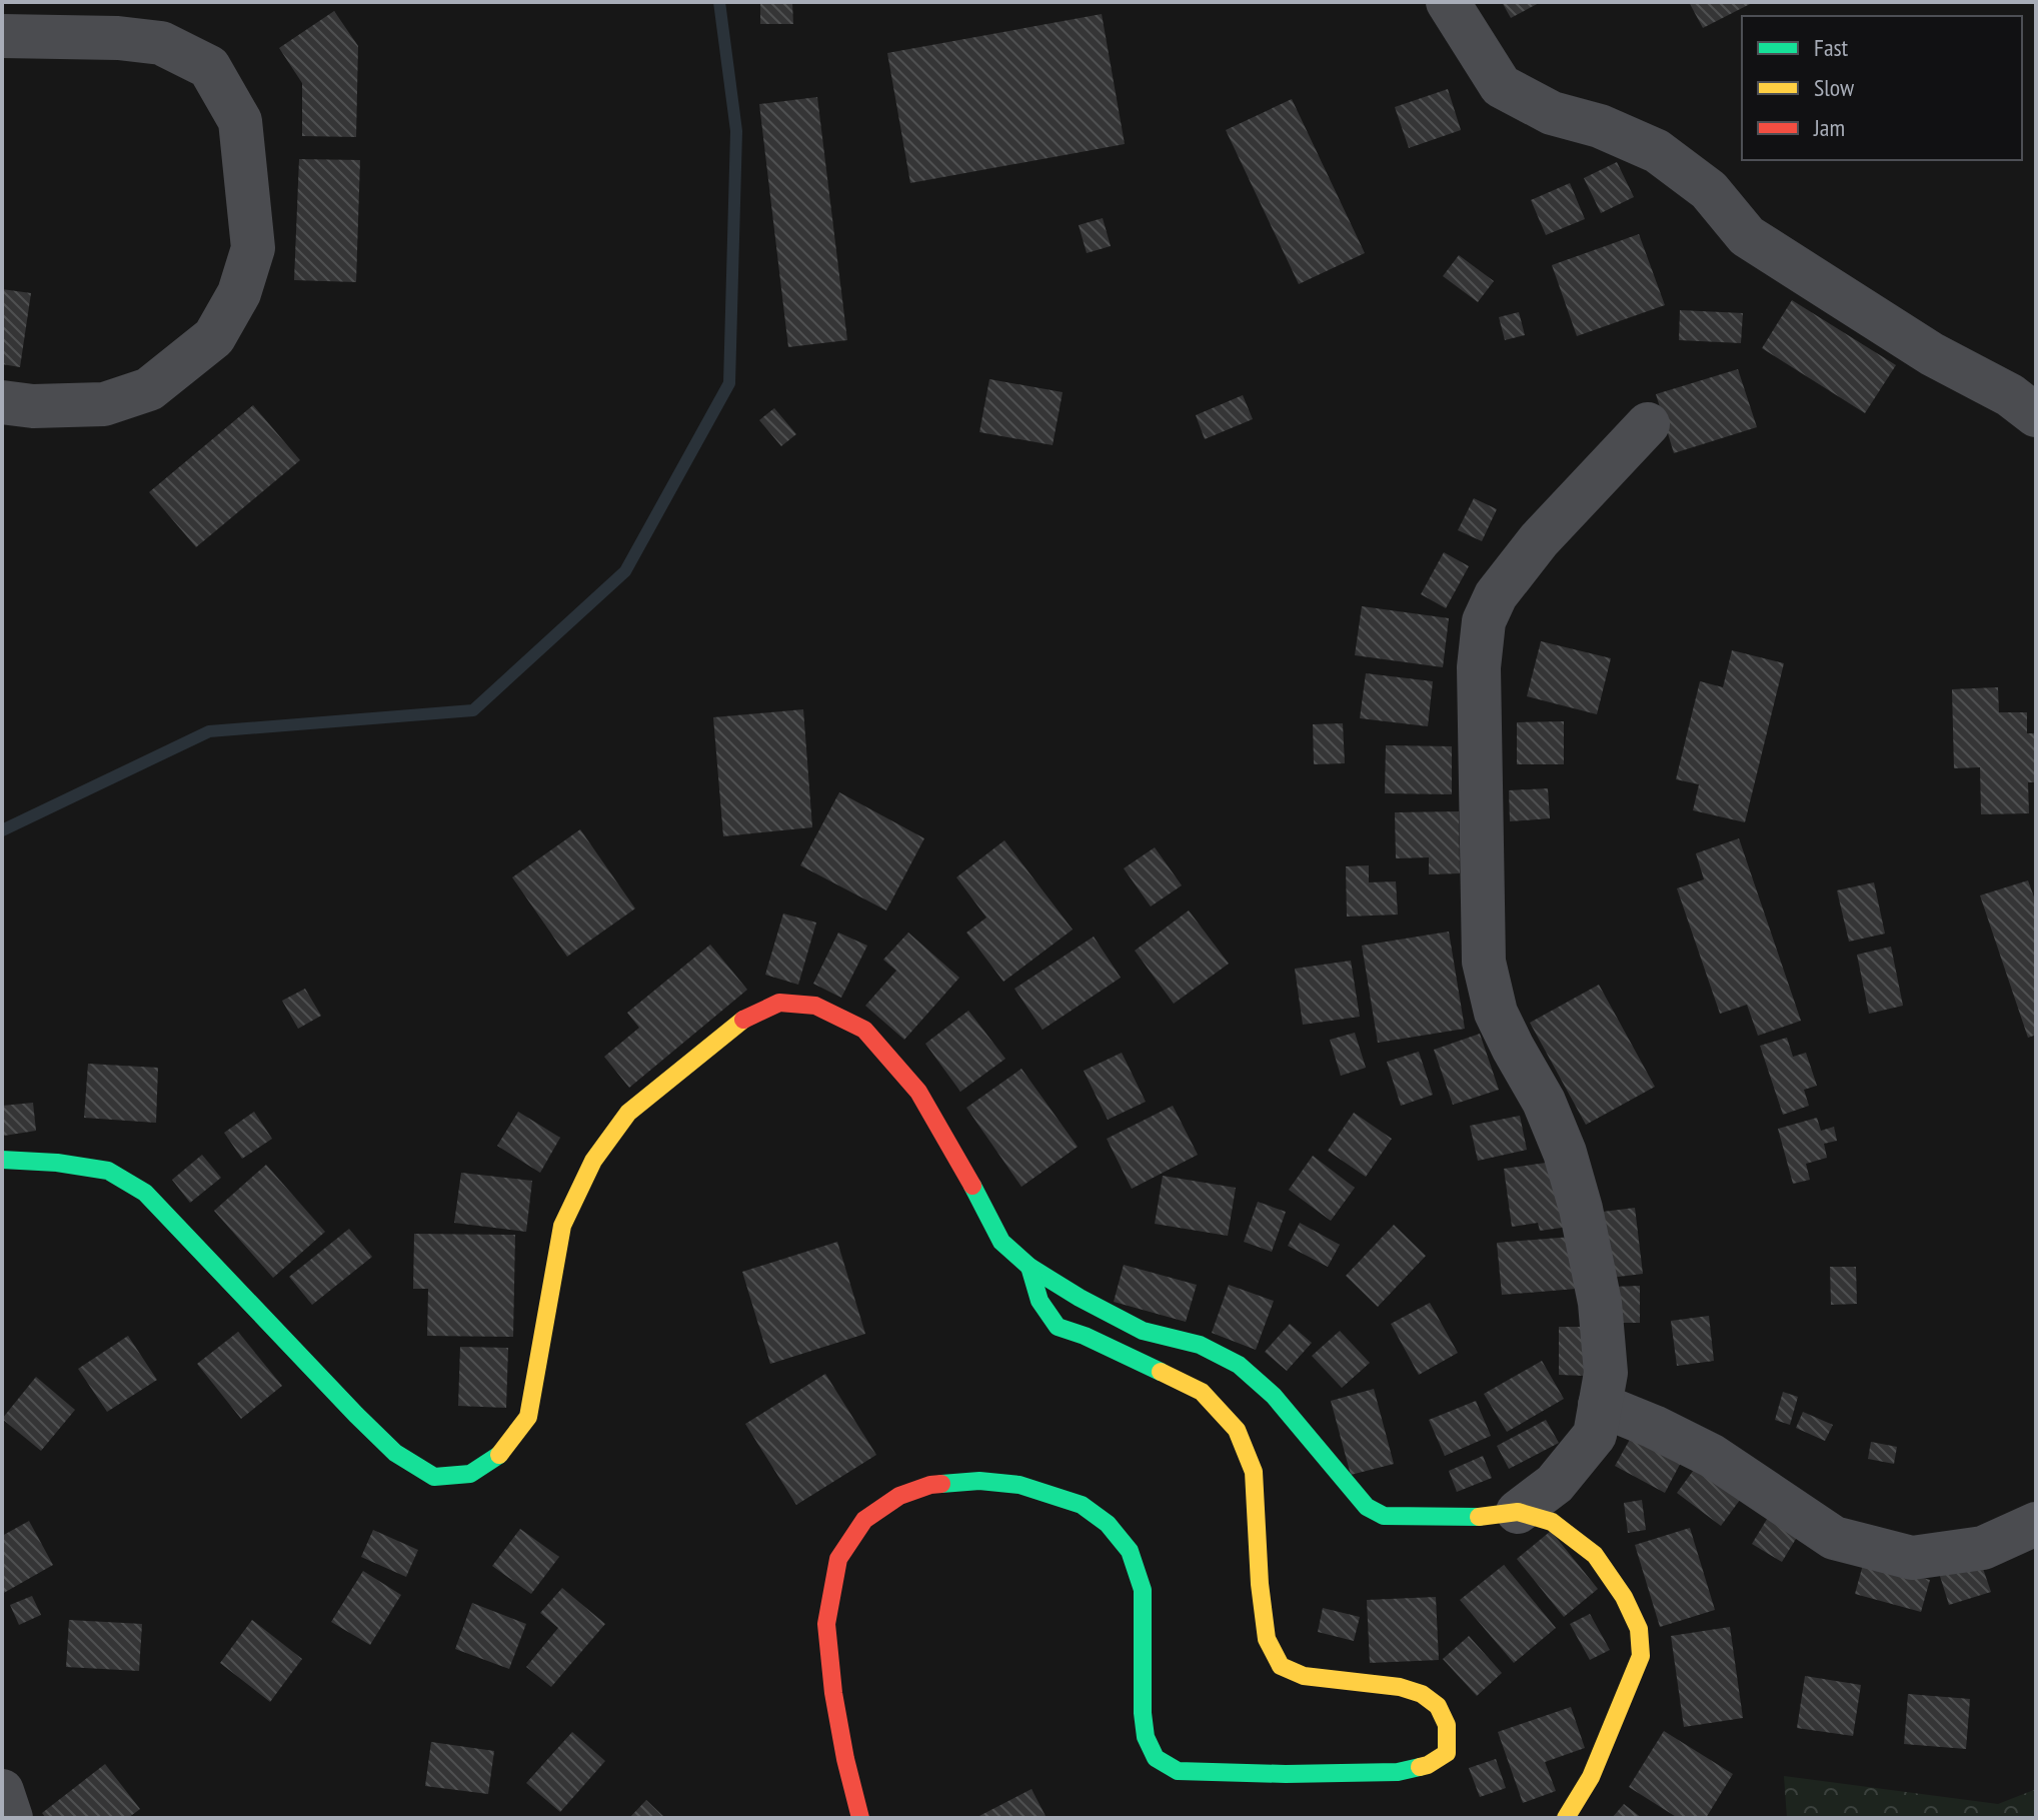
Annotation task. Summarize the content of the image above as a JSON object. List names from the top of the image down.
{
  "legend": ["Fast", "Slow", "Jam"]
}
